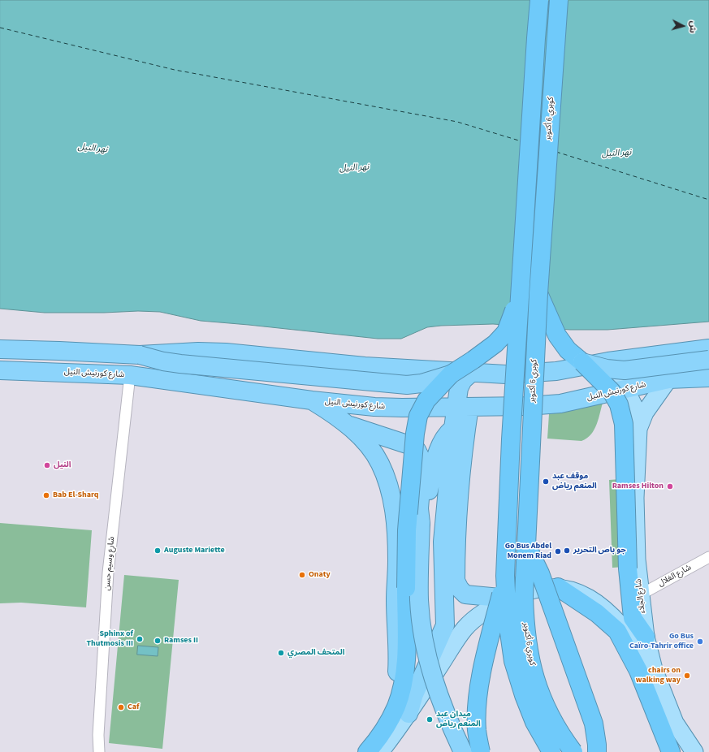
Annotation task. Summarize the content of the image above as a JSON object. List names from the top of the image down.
{
  "streets": {
    "highway": ["كوبري 6 أكتوبر", "شارع كورنيش النيل"],
    "main road": ["شارع الجلاء"],
    "street": ["شارع وسيم حسن", "شارع الغلال"]
  },
  "crossings": [
    ["شارع كورنيش النيل", "شارع وسيم حسن"],
    ["شارع كورنيش النيل", "شارع الجلاء"],
    ["شارع الغلال", "شارع الجلاء"]
  ],
  "water": ["نهر النيل"],
  "places": [
    "النيل",
    "موقف عبد المنعم رياض",
    "Ramses Hilton",
    "Bab El-Sharq",
    "Auguste Mariette",
    "جو باص التحرير",
    "Go Bus Abdel Monem Riad",
    "Onaty",
    "Sphinx of Thutmosis III",
    "Ramses II",
    "Go Bus Caïro-Tahrir office",
    "المتحف المصري",
    "chairs on walking way",
    "Caf",
    "ميدان عبد المنعم رياض"
  ],
  "north": "right"
}
